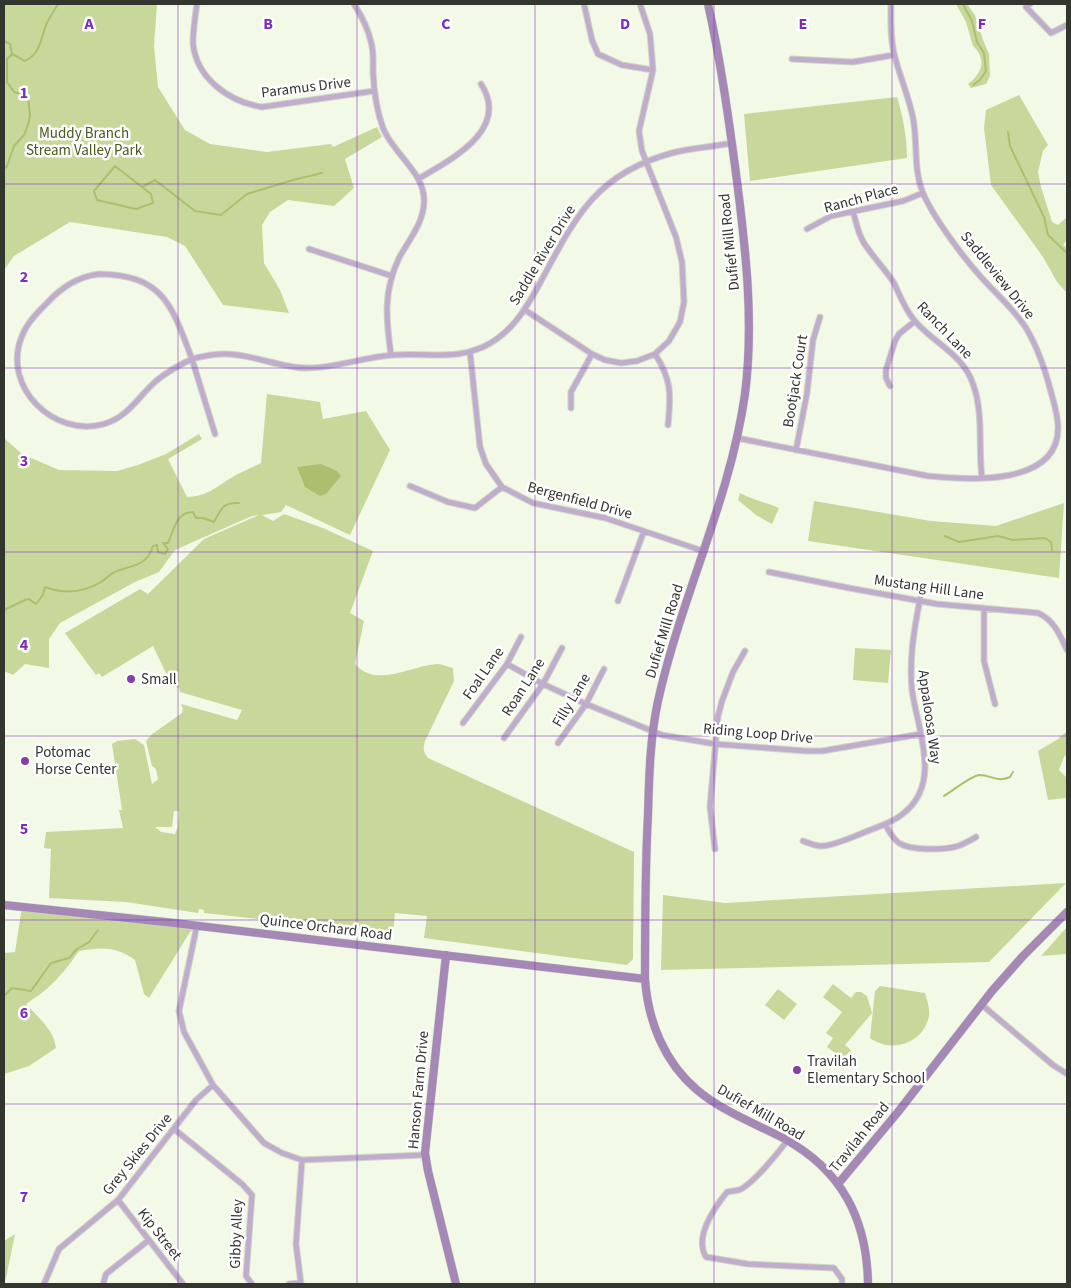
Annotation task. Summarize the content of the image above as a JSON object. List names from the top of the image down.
{
  "streets": {
    "main road": [
      "Dufief Mill Road",
      "Quince Orchard Road",
      "Hanson Farm Drive",
      "Travilah Road"
    ],
    "street": [
      "Paramus Drive",
      "Ranch Place",
      "Saddle River Drive",
      "Saddleview Drive",
      "Ranch Lane",
      "Bootjack Court",
      "Bergenfield Drive",
      "Mustang Hill Lane",
      "Foal Lane",
      "Roan Lane",
      "Filly Lane",
      "Appaloosa Way",
      "Riding Loop Drive",
      "Grey Skies Drive",
      "Kip Street",
      "Gibby Alley"
    ]
  },
  "crossings": [
    ["Paramus Drive", "Saddle River Drive"],
    ["Ranch Place", "Saddleview Drive"],
    ["Ranch Place", "Ranch Lane"],
    ["Dufief Mill Road", "Saddle River Drive"],
    ["Dufief Mill Road", "Saddleview Drive"],
    ["Dufief Mill Road", "Bergenfield Drive"],
    ["Dufief Mill Road", "Riding Loop Drive"],
    ["Dufief Mill Road", "Quince Orchard Road"],
    ["Dufief Mill Road", "Travilah Road"],
    ["Saddle River Drive", "Bergenfield Drive"],
    ["Saddleview Drive", "Ranch Lane"],
    ["Saddleview Drive", "Bootjack Court"],
    ["Mustang Hill Lane", "Appaloosa Way"],
    ["Foal Lane", "Riding Loop Drive"],
    ["Roan Lane", "Riding Loop Drive"],
    ["Filly Lane", "Riding Loop Drive"],
    ["Appaloosa Way", "Riding Loop Drive"],
    ["Quince Orchard Road", "Hanson Farm Drive"],
    ["Grey Skies Drive", "Kip Street"],
    ["Grey Skies Drive", "Gibby Alley"]
  ],
  "parks": ["Muddy Branch Stream Valley Park"],
  "places": ["Small", "Potomac Horse Center", "Travilah Elementary School"],
  "grid": {
    "columns": [
      "A",
      "B",
      "C",
      "D",
      "E",
      "F"
    ],
    "rows": [
      "1",
      "2",
      "3",
      "4",
      "5",
      "6",
      "7"
    ]
  }
}
